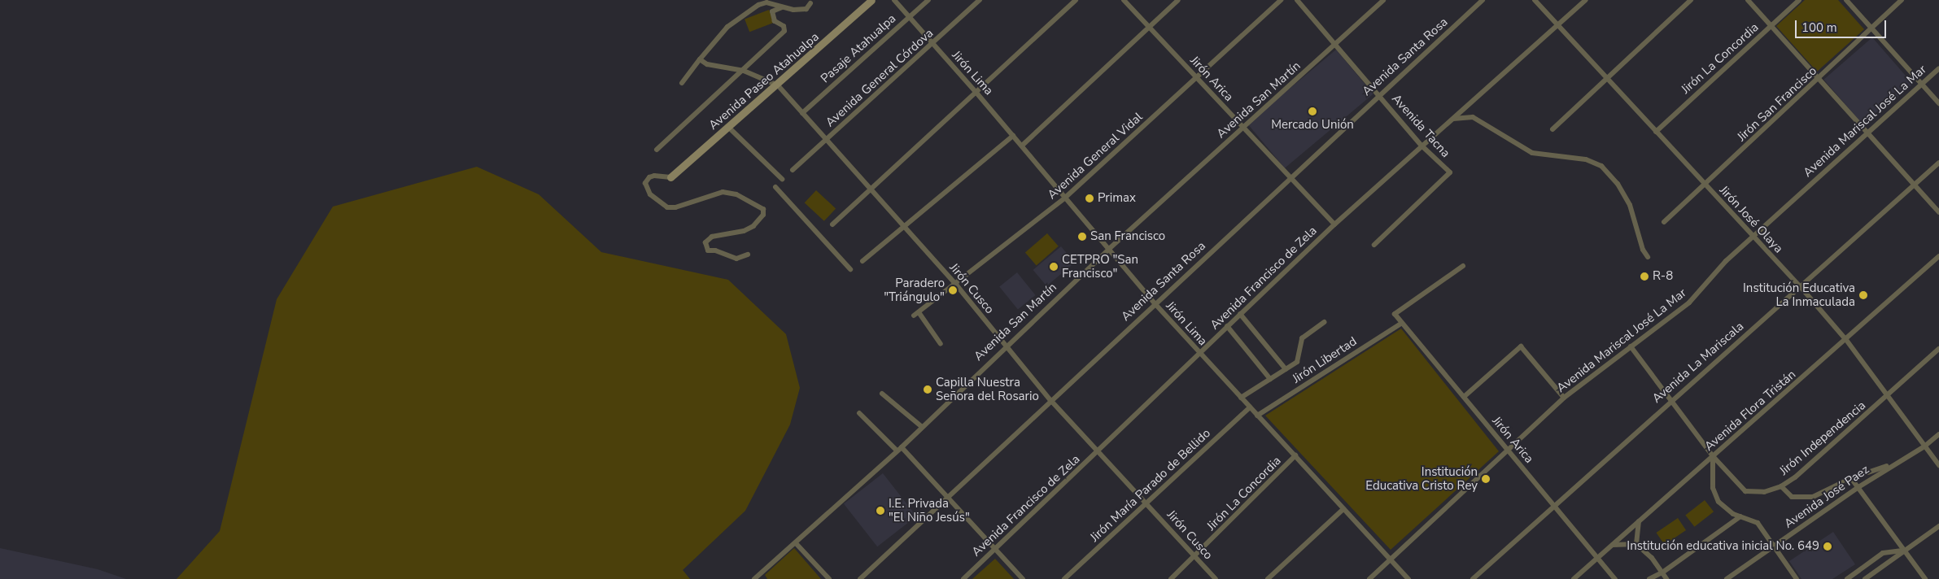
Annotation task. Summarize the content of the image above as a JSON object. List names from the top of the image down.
{
  "streets": {
    "street": [
      "Pasaje Atahualpa",
      "Avenida Santa Rosa",
      "Jirón La Concordia",
      "Jirón Lima",
      "Avenida General Córdova",
      "Jirón Arica",
      "Avenida Paseo Atahualpa",
      "Avenida San Martín",
      "Jirón San Francisco",
      "Avenida Mariscal José La Mar",
      "Avenida Tacna",
      "Avenida General Vidal",
      "Jirón José Olaya",
      "Avenida Francisco de Zela",
      "Jirón Cusco",
      "Jirón Libertad",
      "Avenida La Mariscala",
      "Avenida Flora Tristán",
      "Jirón Independencia",
      "Jirón María Parado de Bellido",
      "Avenida José Paez"
    ]
  },
  "crossings": [
    ["Pasaje Atahualpa", "Jirón Lima"],
    ["Pasaje Atahualpa", "Jirón Cusco"],
    ["Avenida Santa Rosa", "Jirón Lima"],
    ["Avenida Santa Rosa", "Jirón Arica"],
    ["Avenida Santa Rosa", "Avenida Tacna"],
    ["Avenida Santa Rosa", "Jirón Cusco"],
    ["Jirón La Concordia", "Jirón Lima"],
    ["Jirón La Concordia", "Jirón José Olaya"],
    ["Jirón La Concordia", "Jirón Cusco"],
    ["Jirón Lima", "Avenida General Córdova"],
    ["Jirón Lima", "Avenida San Martín"],
    ["Jirón Lima", "Avenida Mariscal José La Mar"],
    ["Jirón Lima", "Avenida General Vidal"],
    ["Jirón Lima", "Avenida Francisco de Zela"],
    ["Jirón Lima", "Jirón Libertad"],
    ["Jirón Lima", "Jirón María Parado de Bellido"],
    ["Avenida General Córdova", "Jirón Cusco"],
    ["Jirón Arica", "Avenida San Martín"],
    ["Jirón Arica", "Avenida Mariscal José La Mar"],
    ["Jirón Arica", "Avenida General Vidal"],
    ["Jirón Arica", "Avenida Francisco de Zela"],
    ["Jirón Arica", "Jirón Libertad"],
    ["Jirón Arica", "Avenida La Mariscala"],
    ["Jirón Arica", "Avenida Flora Tristán"],
    ["Avenida Paseo Atahualpa", "Jirón Cusco"],
    ["Avenida San Martín", "Avenida Tacna"],
    ["Avenida San Martín", "Jirón Cusco"],
    ["Jirón San Francisco", "Jirón José Olaya"],
    ["Avenida Mariscal José La Mar", "Jirón José Olaya"],
    ["Avenida Mariscal José La Mar", "Jirón Independencia"],
    ["Avenida Tacna", "Avenida Francisco de Zela"],
    ["Avenida General Vidal", "Jirón Cusco"],
    ["Jirón José Olaya", "Avenida Francisco de Zela"],
    ["Jirón José Olaya", "Avenida La Mariscala"],
    ["Jirón José Olaya", "Avenida Flora Tristán"],
    ["Jirón José Olaya", "Jirón Independencia"],
    ["Jirón José Olaya", "Avenida José Paez"],
    ["Avenida Francisco de Zela", "Jirón Cusco"],
    ["Jirón Cusco", "Jirón María Parado de Bellido"],
    ["Avenida La Mariscala", "Jirón Independencia"],
    ["Avenida Flora Tristán", "Jirón Independencia"]
  ],
  "places": [
    "Mercado Unión",
    "Primax",
    "San Francisco",
    "CETPRO \"San Francisco\"",
    "R-8",
    "Paradero \"Triángulo\"",
    "Institución Educativa La Inmaculada",
    "Capilla Nuestra Señora del Rosario",
    "Institución Educativa Cristo Rey",
    "I.E. Privada \"El Niño Jesús\"",
    "Institución educativa inicial No. 649"
  ],
  "scale_bar": "100 m"
}
